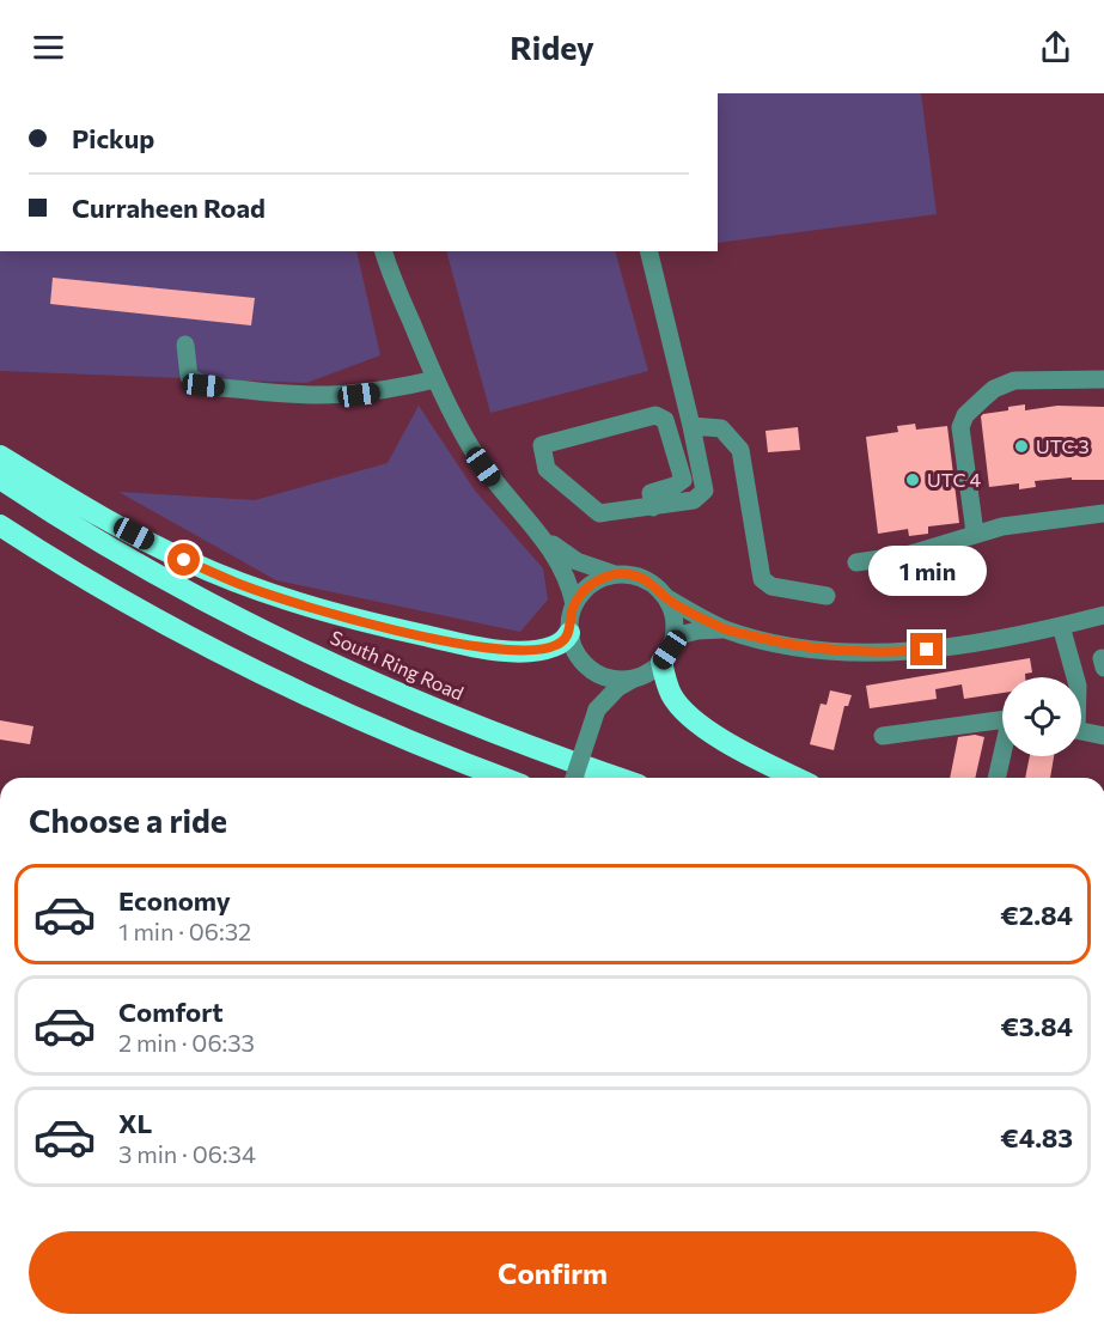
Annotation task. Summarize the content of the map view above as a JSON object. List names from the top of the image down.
{
  "streets": {
    "highway": ["South Ring Road"]
  },
  "places": ["UTC 3", "UTC 4"],
  "page": {
    "header": "Ridey",
    "banner": ["Pickup", "Curraheen Road"],
    "bubble": "1 min",
    "heading": "Choose a ride",
    "list": [
      {
        "name": "Economy",
        "note": "1 min · 06:32",
        "value": "€2.84"
      },
      {
        "name": "Comfort",
        "note": "2 min · 06:33",
        "value": "€3.84"
      },
      {
        "name": "XL",
        "note": "3 min · 06:34",
        "value": "€4.83"
      }
    ],
    "buttons": "Confirm"
  }
}
